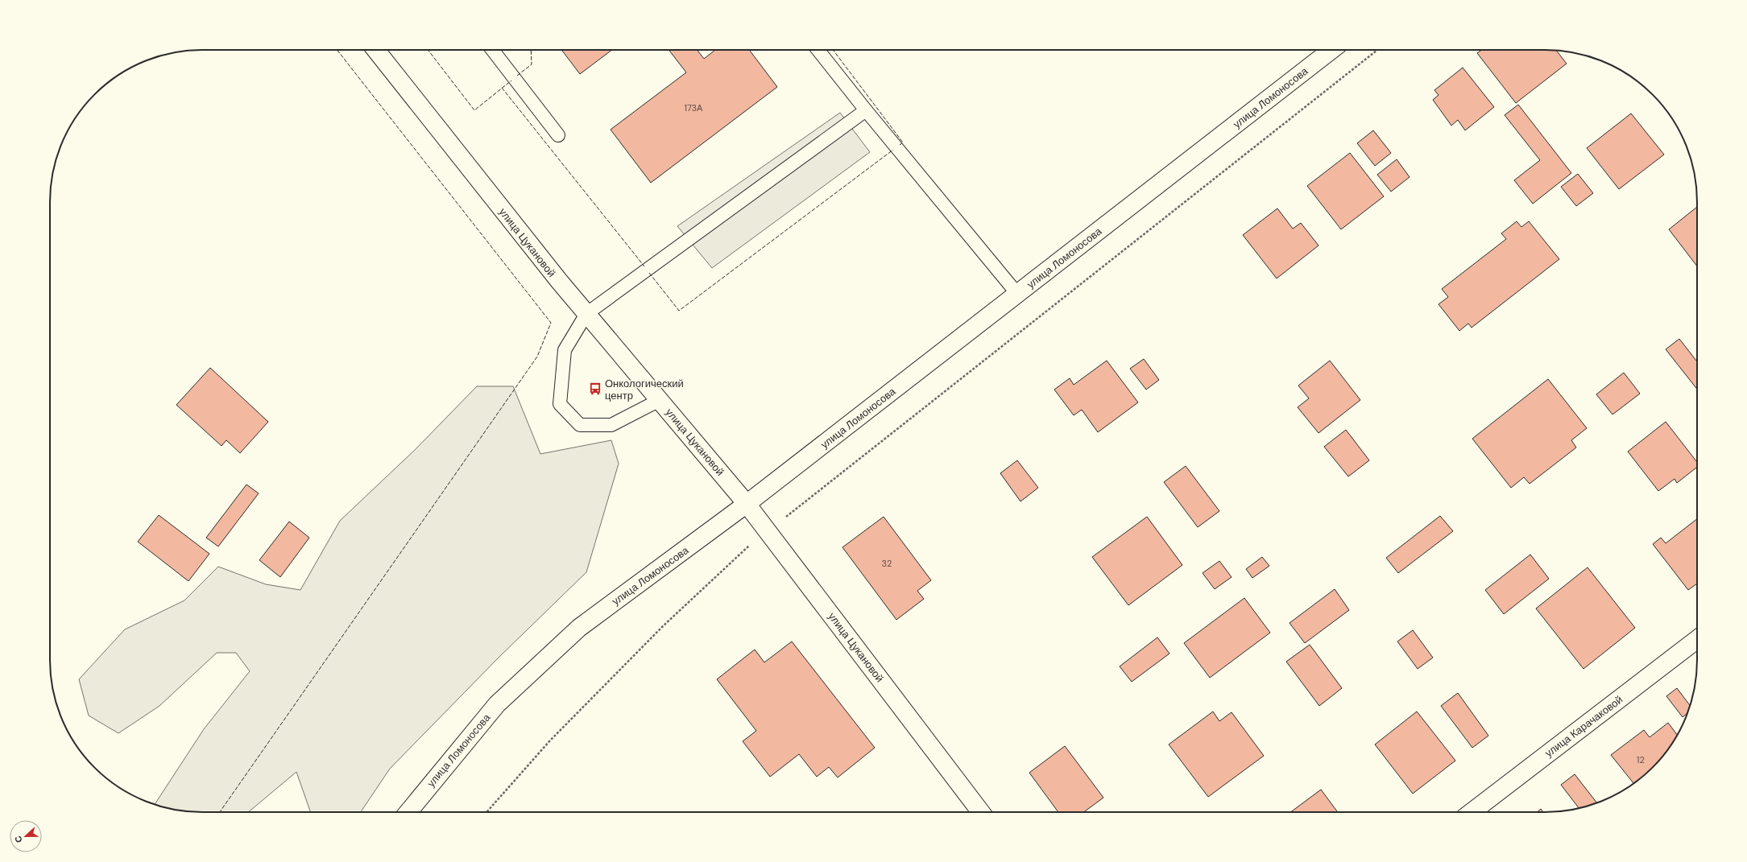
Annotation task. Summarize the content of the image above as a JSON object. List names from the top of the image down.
{
  "streets": {
    "street": ["улица Ломоносова", "улица Цукановой", "улица Карачаковой"]
  },
  "crossings": [
    ["улица Ломоносова", "улица Цукановой"]
  ],
  "places": {
    "bus stop": ["Онкологический центр"]
  },
  "house_numbers": ["173А", "32", "12"],
  "north": "left"
}
